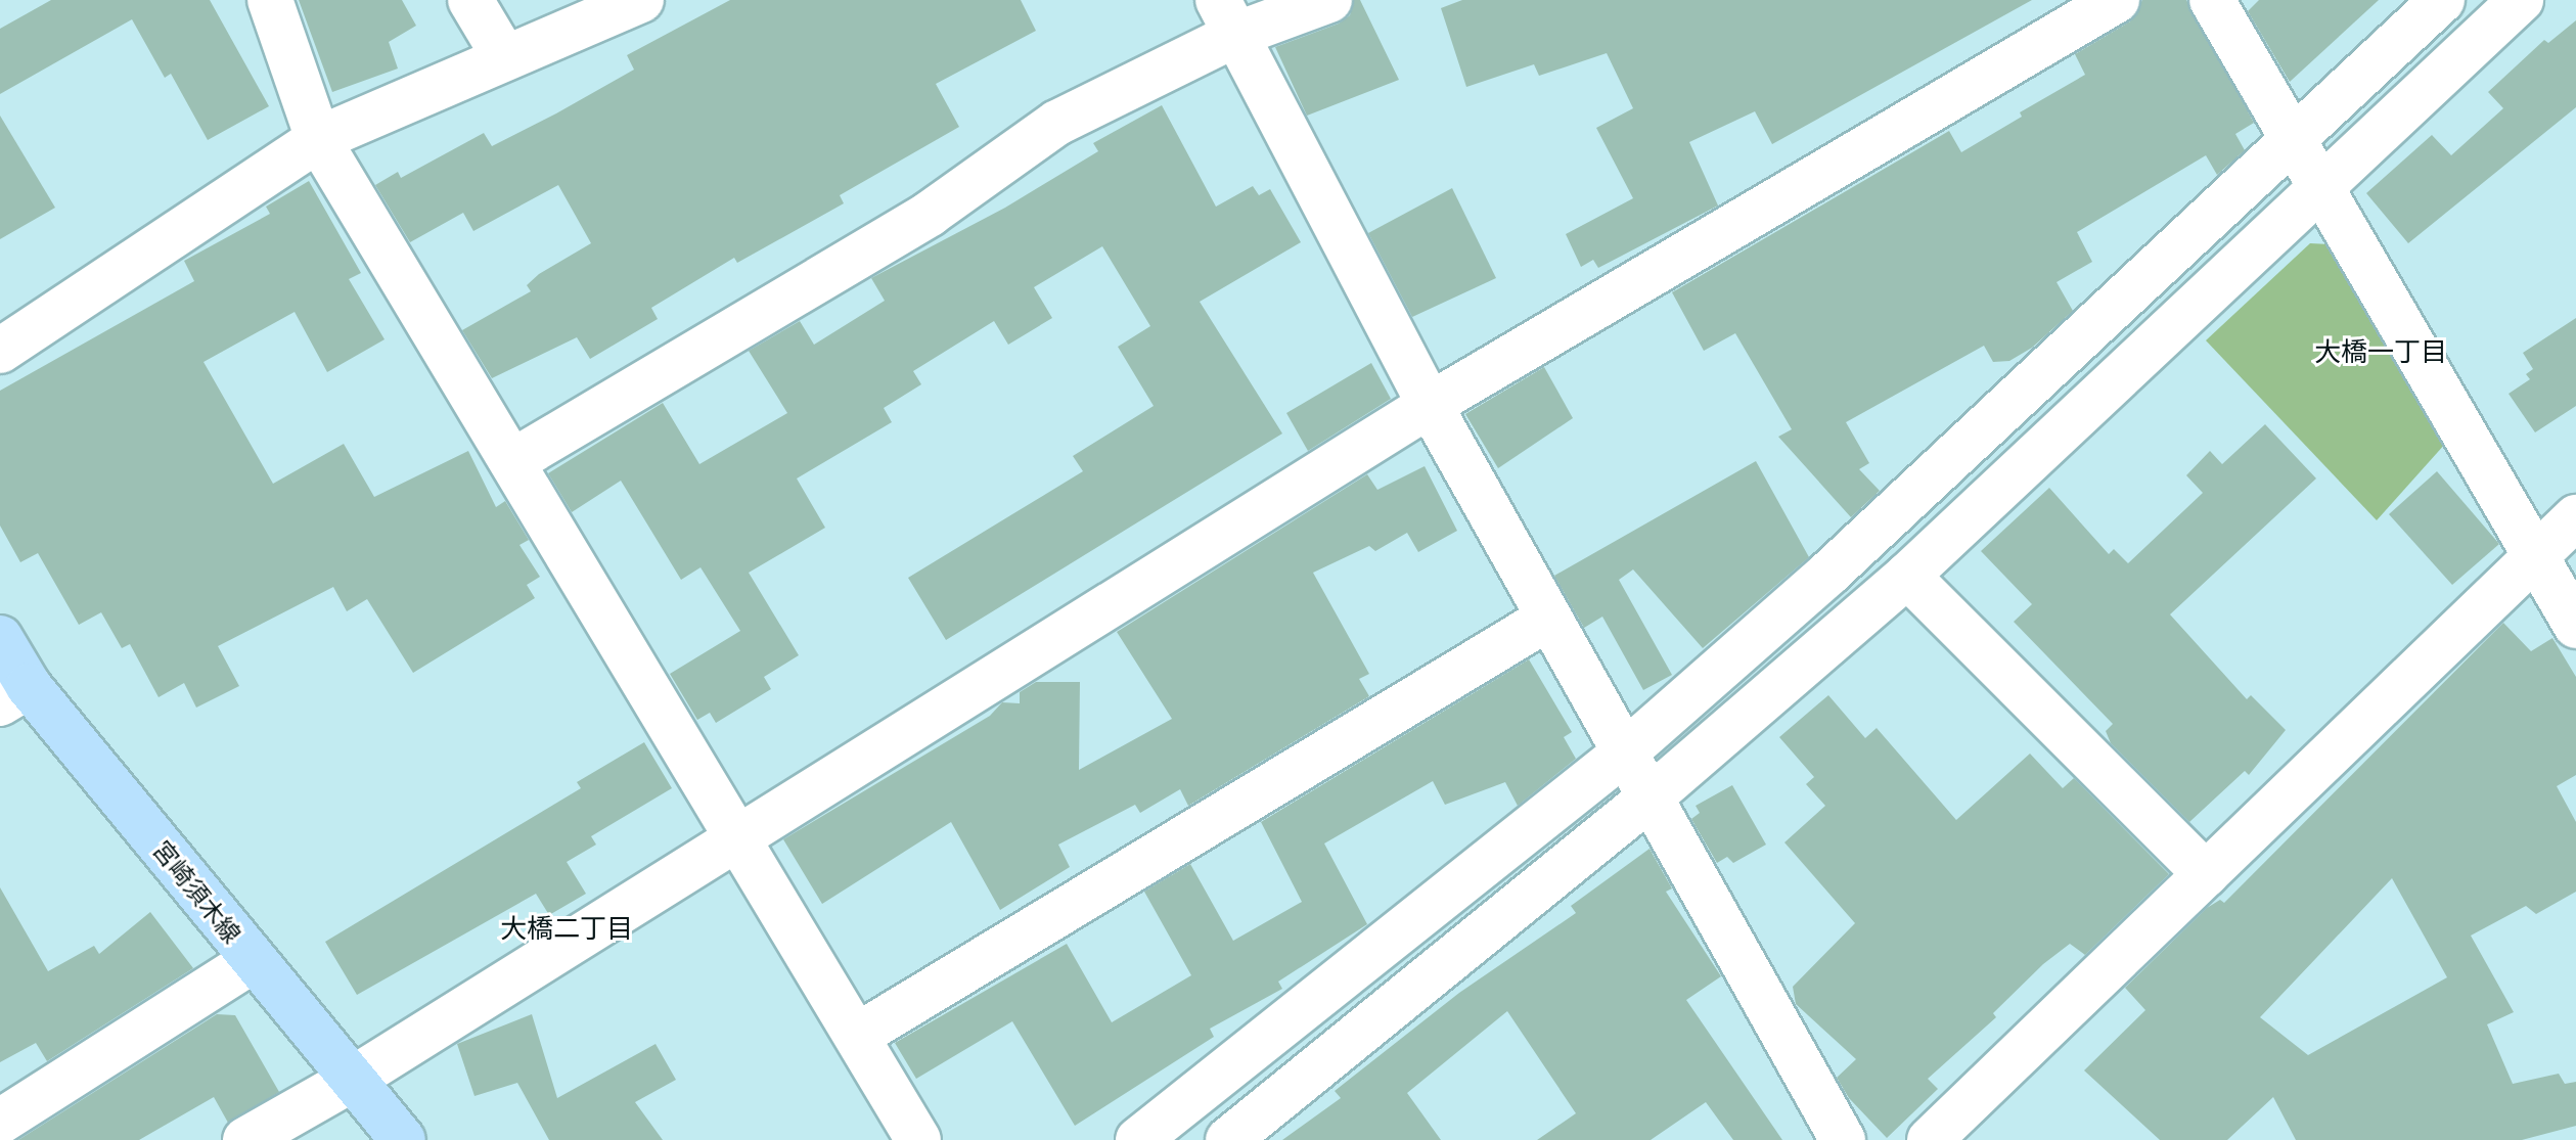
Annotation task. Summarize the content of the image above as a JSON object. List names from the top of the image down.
{
  "streets": {
    "main road": ["宮崎須木線"]
  },
  "districts": ["大橋一丁目", "大橋二丁目"]
}
